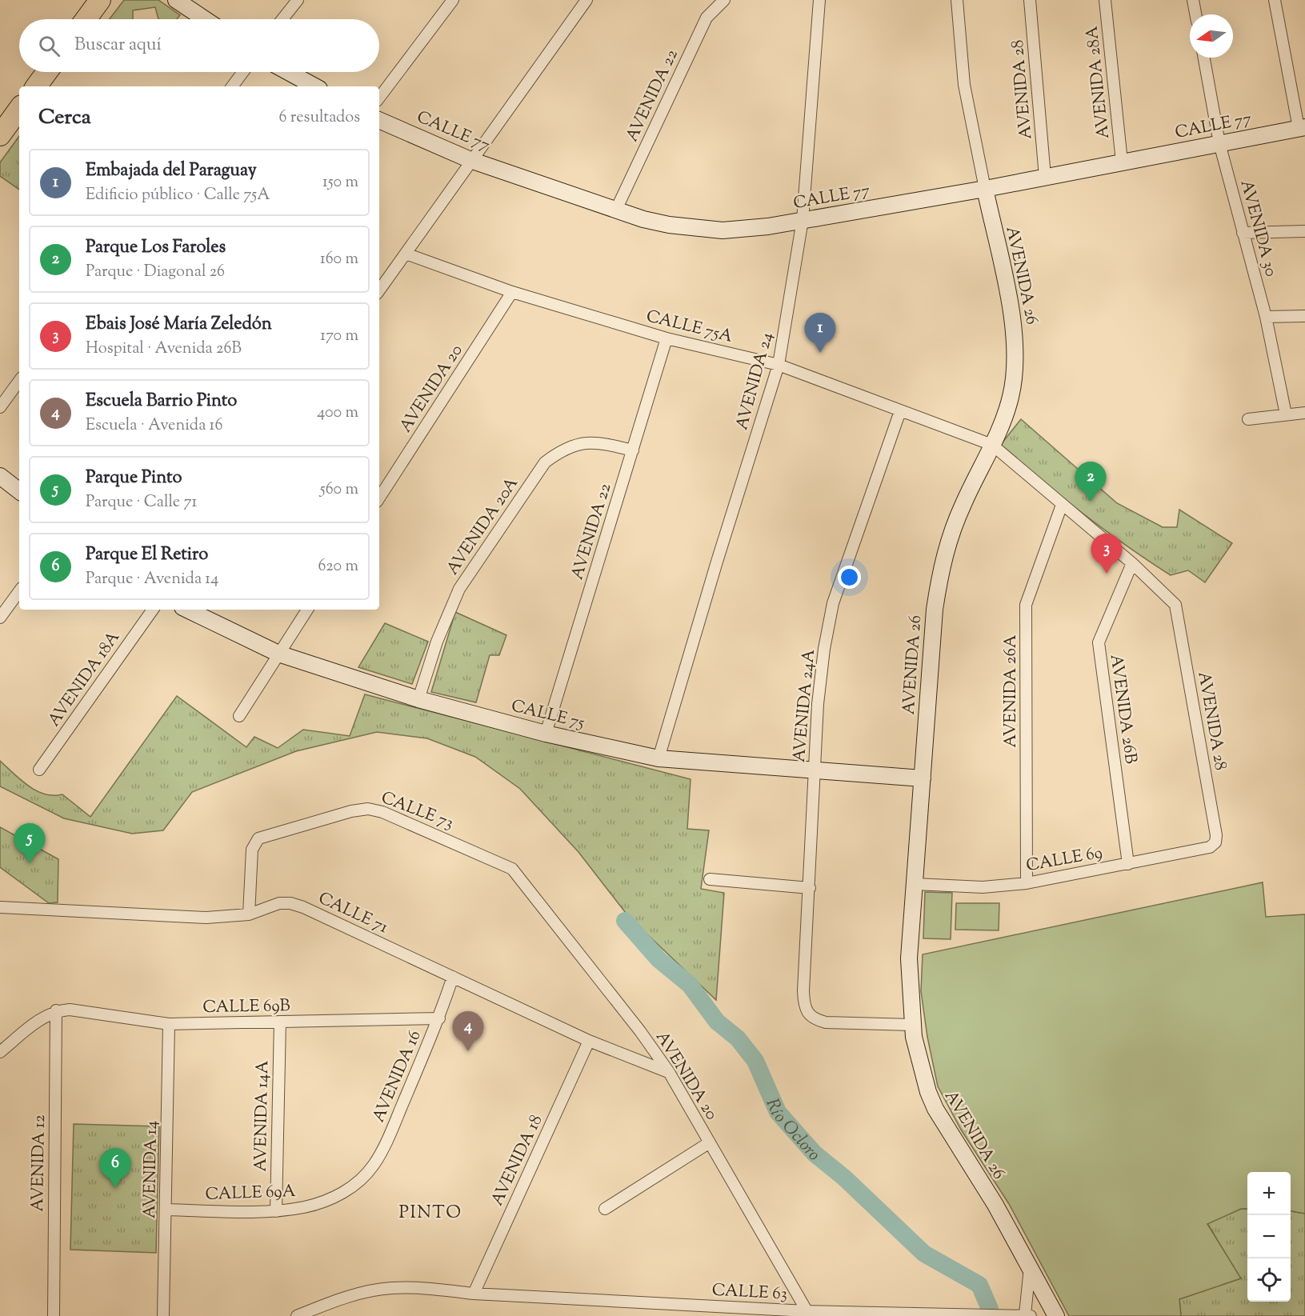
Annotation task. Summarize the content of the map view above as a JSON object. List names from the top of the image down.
{
  "streets": {
    "street": [
      "AVENIDA 28A",
      "AVENIDA 28",
      "AVENIDA 22",
      "CALLE 77",
      "AVENIDA 30",
      "AVENIDA 26",
      "CALLE 75A",
      "AVENIDA 24",
      "AVENIDA 20",
      "AVENIDA 20A",
      "AVENIDA 18A",
      "AVENIDA 26A",
      "AVENIDA 24A",
      "AVENIDA 26B",
      "CALLE 75",
      "CALLE 73",
      "CALLE 69",
      "CALLE 71",
      "CALLE 69B",
      "AVENIDA 16",
      "AVENIDA 14A",
      "AVENIDA 18",
      "AVENIDA 12",
      "AVENIDA 14",
      "CALLE 69A",
      "CALLE 63"
    ]
  },
  "crossings": [
    ["AVENIDA 28A", "CALLE 77"],
    ["AVENIDA 28", "CALLE 77"],
    ["AVENIDA 28", "AVENIDA 26B"],
    ["AVENIDA 28", "CALLE 69"],
    ["AVENIDA 22", "CALLE 77"],
    ["AVENIDA 22", "CALLE 75A"],
    ["AVENIDA 22", "AVENIDA 20A"],
    ["AVENIDA 22", "CALLE 75"],
    ["CALLE 77", "AVENIDA 30"],
    ["CALLE 77", "AVENIDA 26"],
    ["CALLE 77", "AVENIDA 24"],
    ["AVENIDA 26", "CALLE 75A"],
    ["AVENIDA 26", "AVENIDA 24A"],
    ["AVENIDA 26", "CALLE 75"],
    ["AVENIDA 26", "CALLE 69"],
    ["AVENIDA 26", "CALLE 63"],
    ["CALLE 75A", "AVENIDA 24"],
    ["CALLE 75A", "AVENIDA 20"],
    ["CALLE 75A", "AVENIDA 24A"],
    ["AVENIDA 24", "CALLE 75"],
    ["AVENIDA 20", "CALLE 73"],
    ["AVENIDA 20", "CALLE 71"],
    ["AVENIDA 20", "CALLE 63"],
    ["AVENIDA 20A", "CALLE 75"],
    ["AVENIDA 26A", "CALLE 69"],
    ["AVENIDA 24A", "CALLE 75"],
    ["AVENIDA 26B", "CALLE 69"],
    ["CALLE 73", "CALLE 71"],
    ["CALLE 71", "AVENIDA 16"],
    ["CALLE 71", "AVENIDA 18"],
    ["CALLE 69B", "AVENIDA 16"],
    ["CALLE 69B", "AVENIDA 14A"],
    ["CALLE 69B", "AVENIDA 12"],
    ["CALLE 69B", "AVENIDA 14"],
    ["AVENIDA 16", "CALLE 69A"],
    ["AVENIDA 14A", "CALLE 69A"],
    ["AVENIDA 18", "CALLE 63"],
    ["AVENIDA 14", "CALLE 69A"]
  ],
  "districts": ["PINTO"],
  "water": ["Río Ocloro"],
  "north": "left",
  "page": {
    "search": "Buscar aquí",
    "heading": ["Cerca", "6 resultados"],
    "list": [
      {
        "mark": "1",
        "name": "Embajada del Paraguay",
        "note": "Edificio público · Calle 75A",
        "value": "150 m"
      },
      {
        "mark": "2",
        "name": "Parque Los Faroles",
        "note": "Parque · Diagonal 26",
        "value": "160 m"
      },
      {
        "mark": "3",
        "name": "Ebais José María Zeledón",
        "note": "Hospital · Avenida 26B",
        "value": "170 m"
      },
      {
        "mark": "4",
        "name": "Escuela Barrio Pinto",
        "note": "Escuela · Avenida 16",
        "value": "400 m"
      },
      {
        "mark": "5",
        "name": "Parque Pinto",
        "note": "Parque · Calle 71",
        "value": "560 m"
      },
      {
        "mark": "6",
        "name": "Parque El Retiro",
        "note": "Parque · Avenida 14",
        "value": "620 m"
      }
    ],
    "pins": [
      "1",
      "2",
      "3",
      "5",
      "4",
      "6"
    ],
    "map_buttons": ["+", "−"]
  }
}
